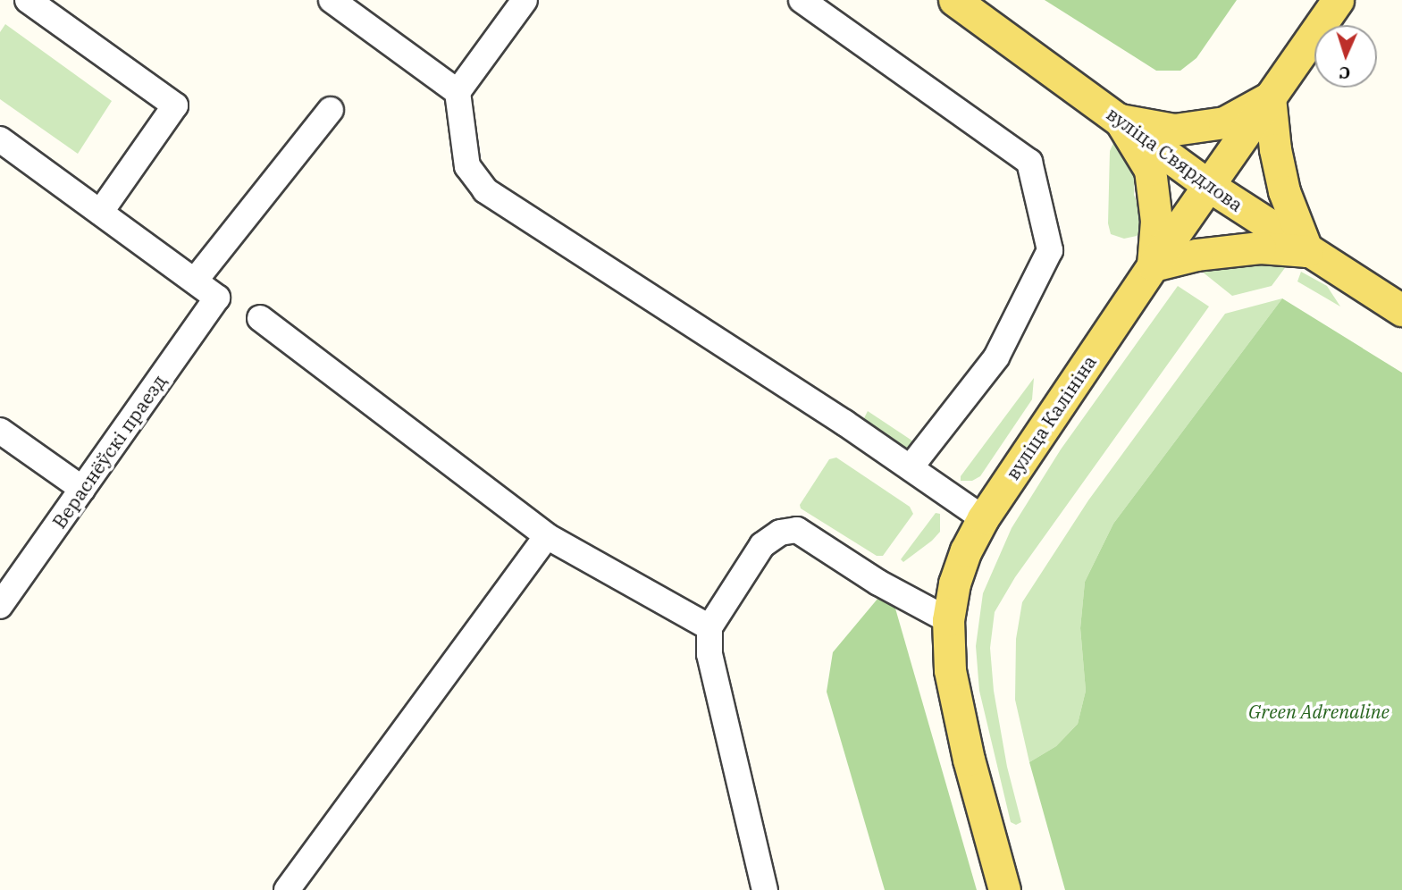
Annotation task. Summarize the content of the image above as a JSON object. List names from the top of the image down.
{
  "streets": {
    "main road": ["вуліца Свярдлова", "вуліца Калініна"],
    "street": ["Вераснёўскі праезд"]
  },
  "crossings": [
    ["вуліца Свярдлова", "вуліца Калініна"]
  ],
  "parks": ["Green Adrenaline"],
  "north": "bottom"
}
